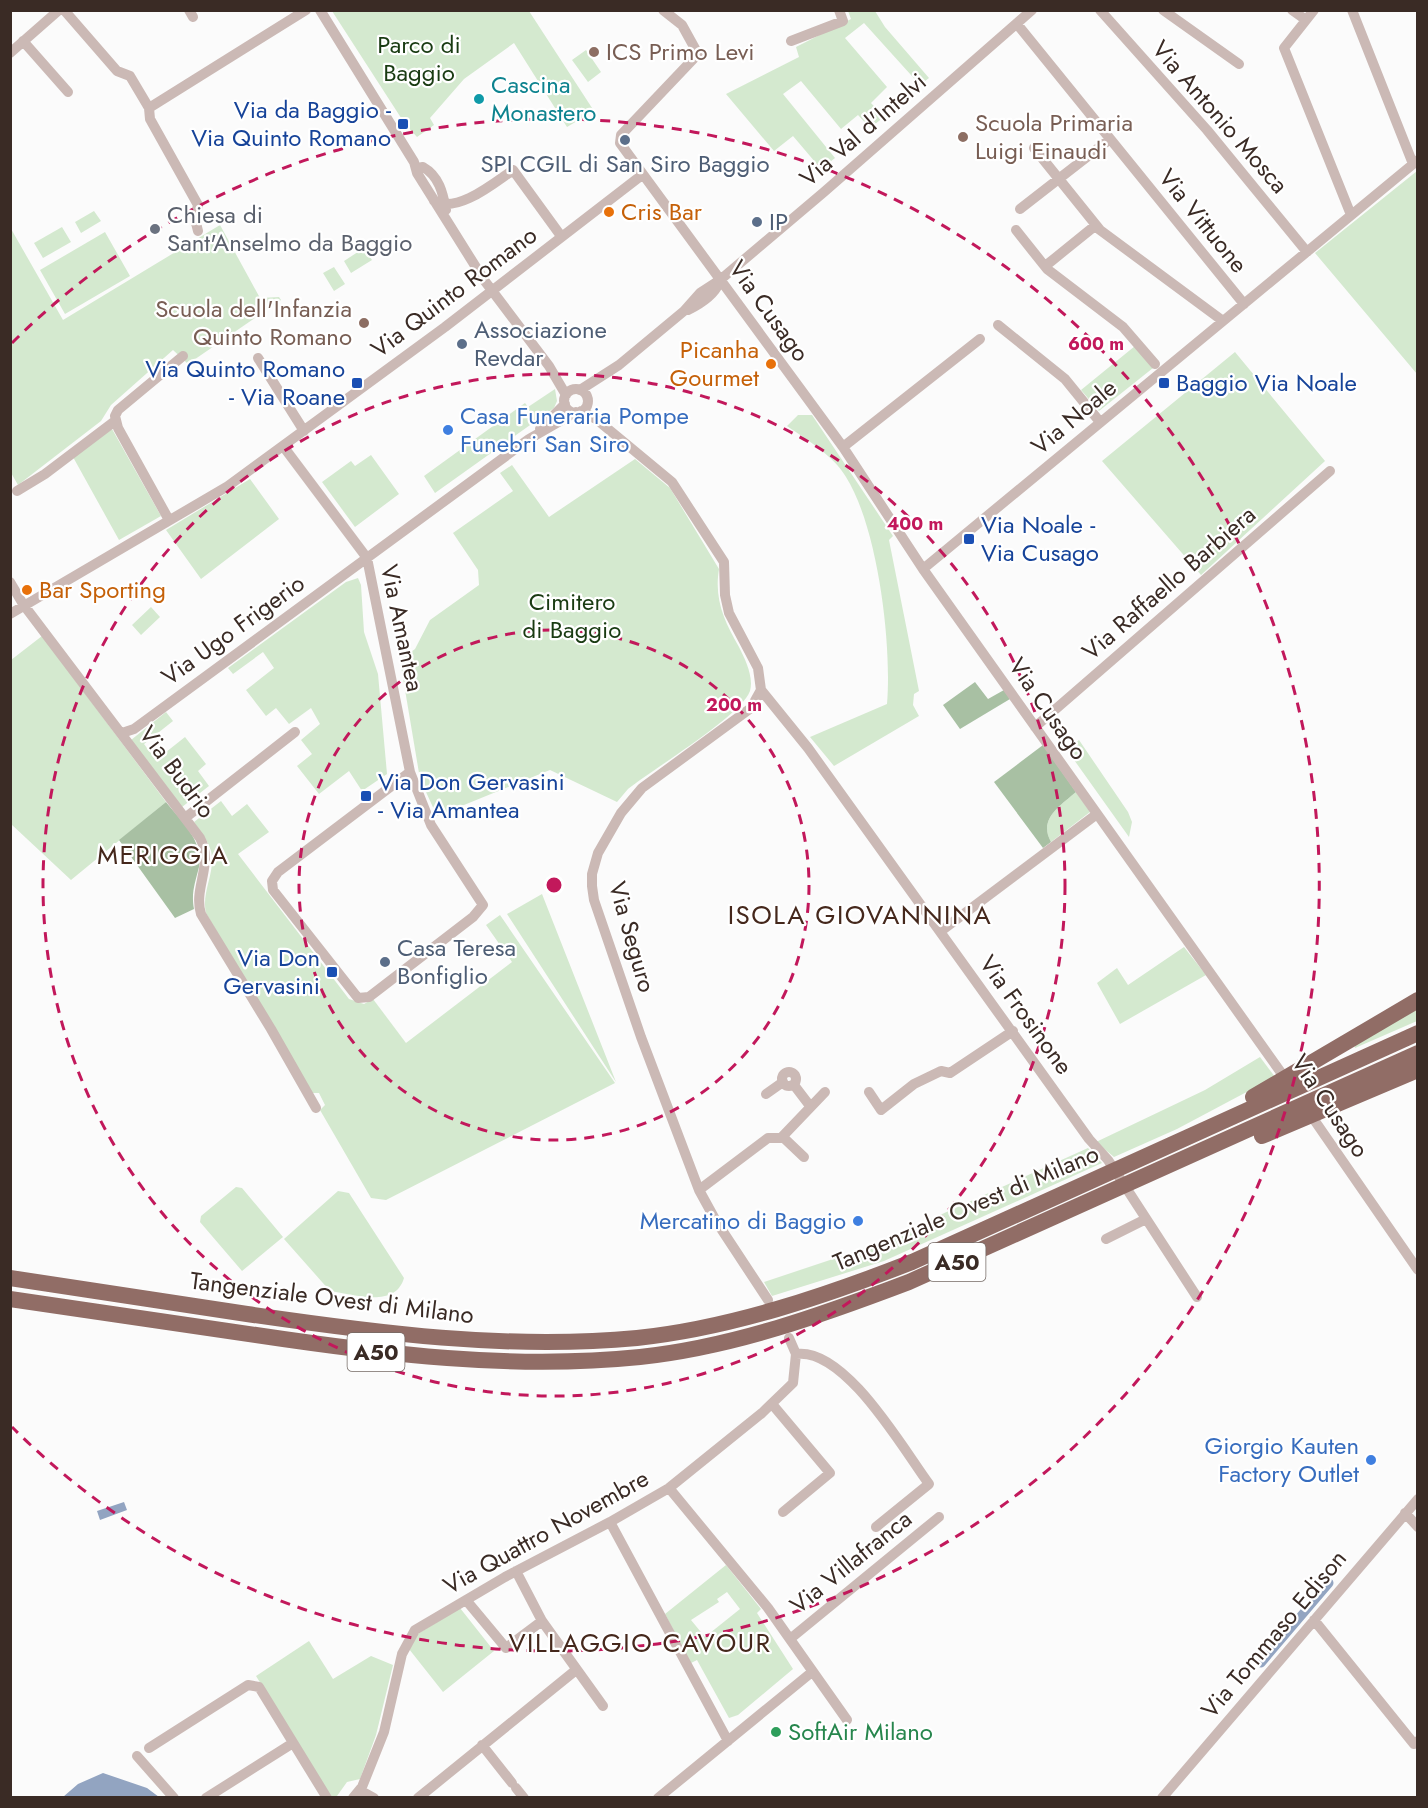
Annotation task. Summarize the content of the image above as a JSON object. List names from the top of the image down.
{
  "streets": {
    "highway": ["Tangenziale Ovest di Milano", "A50"],
    "street": [
      "Via Antonio Mosca",
      "Via Val d'Intelvi",
      "Via Vittuone",
      "Via Quinto Romano",
      "Via Cusago",
      "Via Noale",
      "Via Raffaello Barbiera",
      "Via Amantea",
      "Via Ugo Frigerio",
      "Via Budrio",
      "Via Seguro",
      "Via Frosinone",
      "Via Quattro Novembre",
      "Via Villafranca",
      "Via Tommaso Edison"
    ]
  },
  "crossings": [
    ["Via Antonio Mosca", "Via Noale"],
    ["Via Val d'Intelvi", "Via Vittuone"],
    ["Via Val d'Intelvi", "Via Cusago"],
    ["Via Vittuone", "Via Noale"],
    ["Via Quinto Romano", "Via Cusago"],
    ["Via Quinto Romano", "Via Amantea"],
    ["Via Quinto Romano", "Via Budrio"],
    ["Via Cusago", "Via Noale"],
    ["Via Cusago", "Via Raffaello Barbiera"],
    ["Via Amantea", "Via Ugo Frigerio"],
    ["Via Ugo Frigerio", "Via Budrio"],
    ["Via Seguro", "Via Frosinone"],
    ["Via Seguro", "Tangenziale Ovest di Milano"],
    ["Via Frosinone", "Tangenziale Ovest di Milano"]
  ],
  "districts": ["MERIGGIA", "ISOLA GIOVANNINA", "VILLAGGIO CAVOUR"],
  "parks": ["Parco di Baggio", "Cimitero di Baggio"],
  "places": {
    "other": [
      "ICS Primo Levi",
      "Cascina Monastero",
      "Scuola Primaria Luigi Einaudi",
      "SPI CGIL di San Siro Baggio",
      "Cris Bar",
      "IP",
      "Chiesa di Sant'Anselmo da Baggio",
      "Scuola dell'Infanzia Quinto Romano",
      "Associazione Revdar",
      "Picanha Gourmet",
      "Casa Funeraria Pompe Funebri San Siro",
      "Bar Sporting",
      "Casa Teresa Bonfiglio",
      "Mercatino di Baggio",
      "Giorgio Kauten Factory Outlet",
      "SoftAir Milano"
    ],
    "transit": [
      "Via da Baggio - Via Quinto Romano",
      "Via Quinto Romano - Via Roane",
      "Baggio Via Noale",
      "Via Noale - Via Cusago",
      "Via Don Gervasini - Via Amantea",
      "Via Don Gervasini"
    ]
  },
  "rings": ["600 m", "400 m", "200 m"]
}
